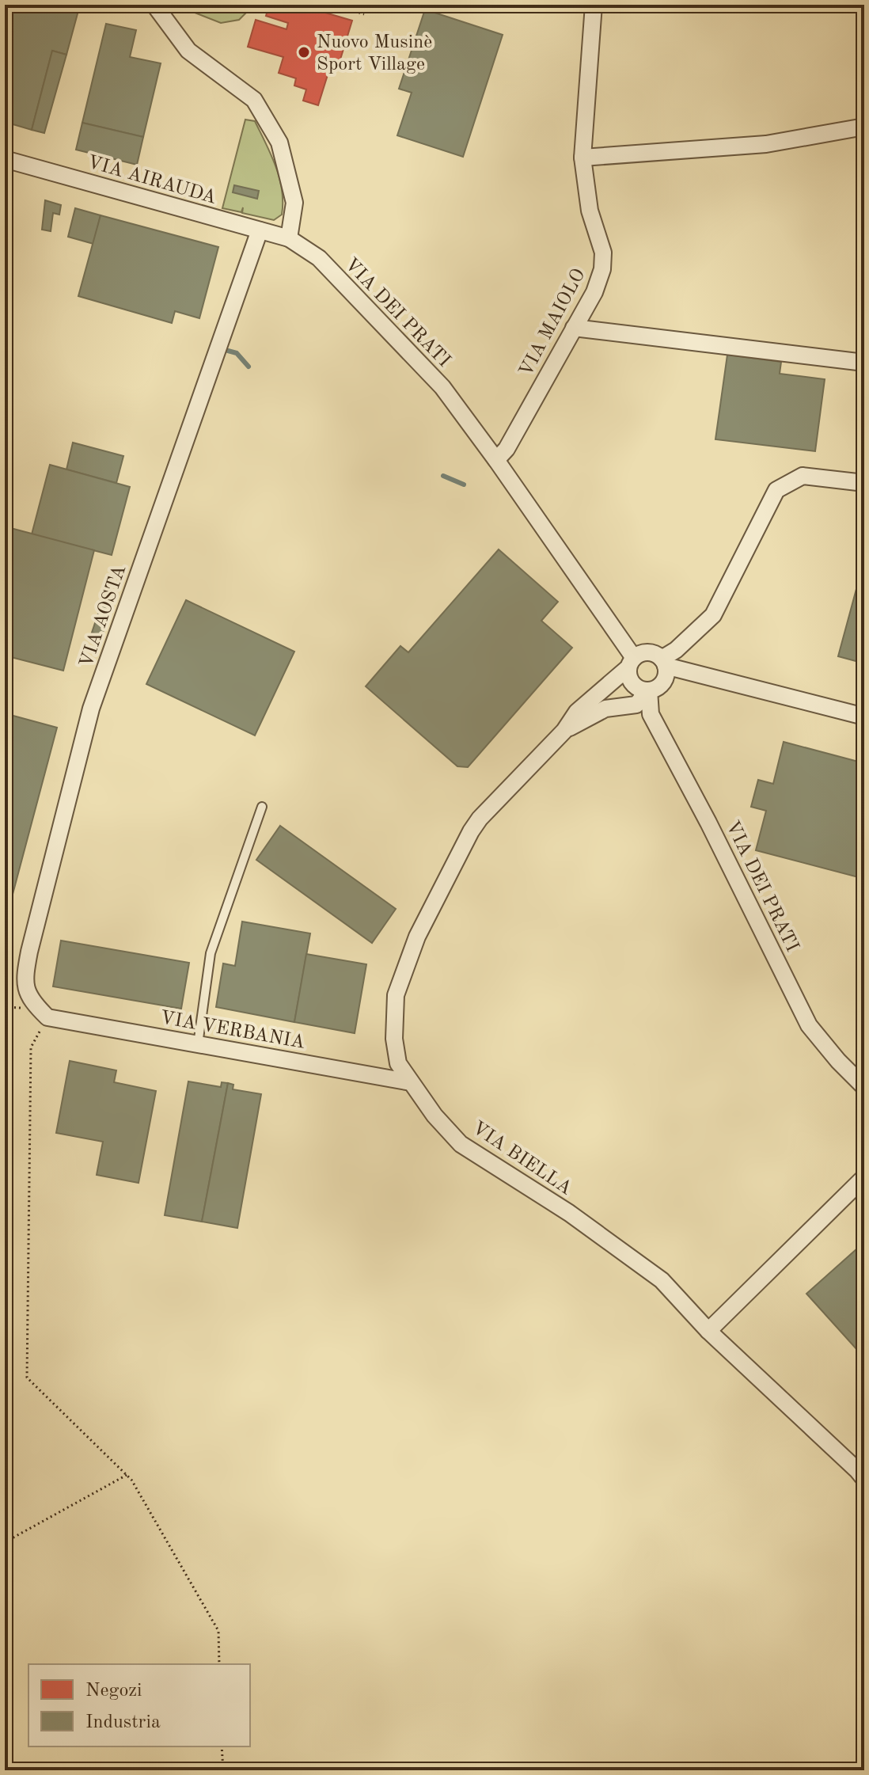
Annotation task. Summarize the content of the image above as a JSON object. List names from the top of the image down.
{
  "streets": {
    "street": [
      "VIA AIRAUDA",
      "VIA DEI PRATI",
      "VIA MAIOLO",
      "VIA AOSTA",
      "VIA VERBANIA",
      "VIA BIELLA"
    ]
  },
  "crossings": [
    ["VIA AIRAUDA", "VIA DEI PRATI"],
    ["VIA AIRAUDA", "VIA AOSTA"],
    ["VIA DEI PRATI", "VIA MAIOLO"],
    ["VIA DEI PRATI", "VIA BIELLA"],
    ["VIA AOSTA", "VIA VERBANIA"],
    ["VIA VERBANIA", "VIA BIELLA"]
  ],
  "places": ["Nuovo Musinè Sport Village"],
  "legend": ["Negozi", "Industria"]
}
